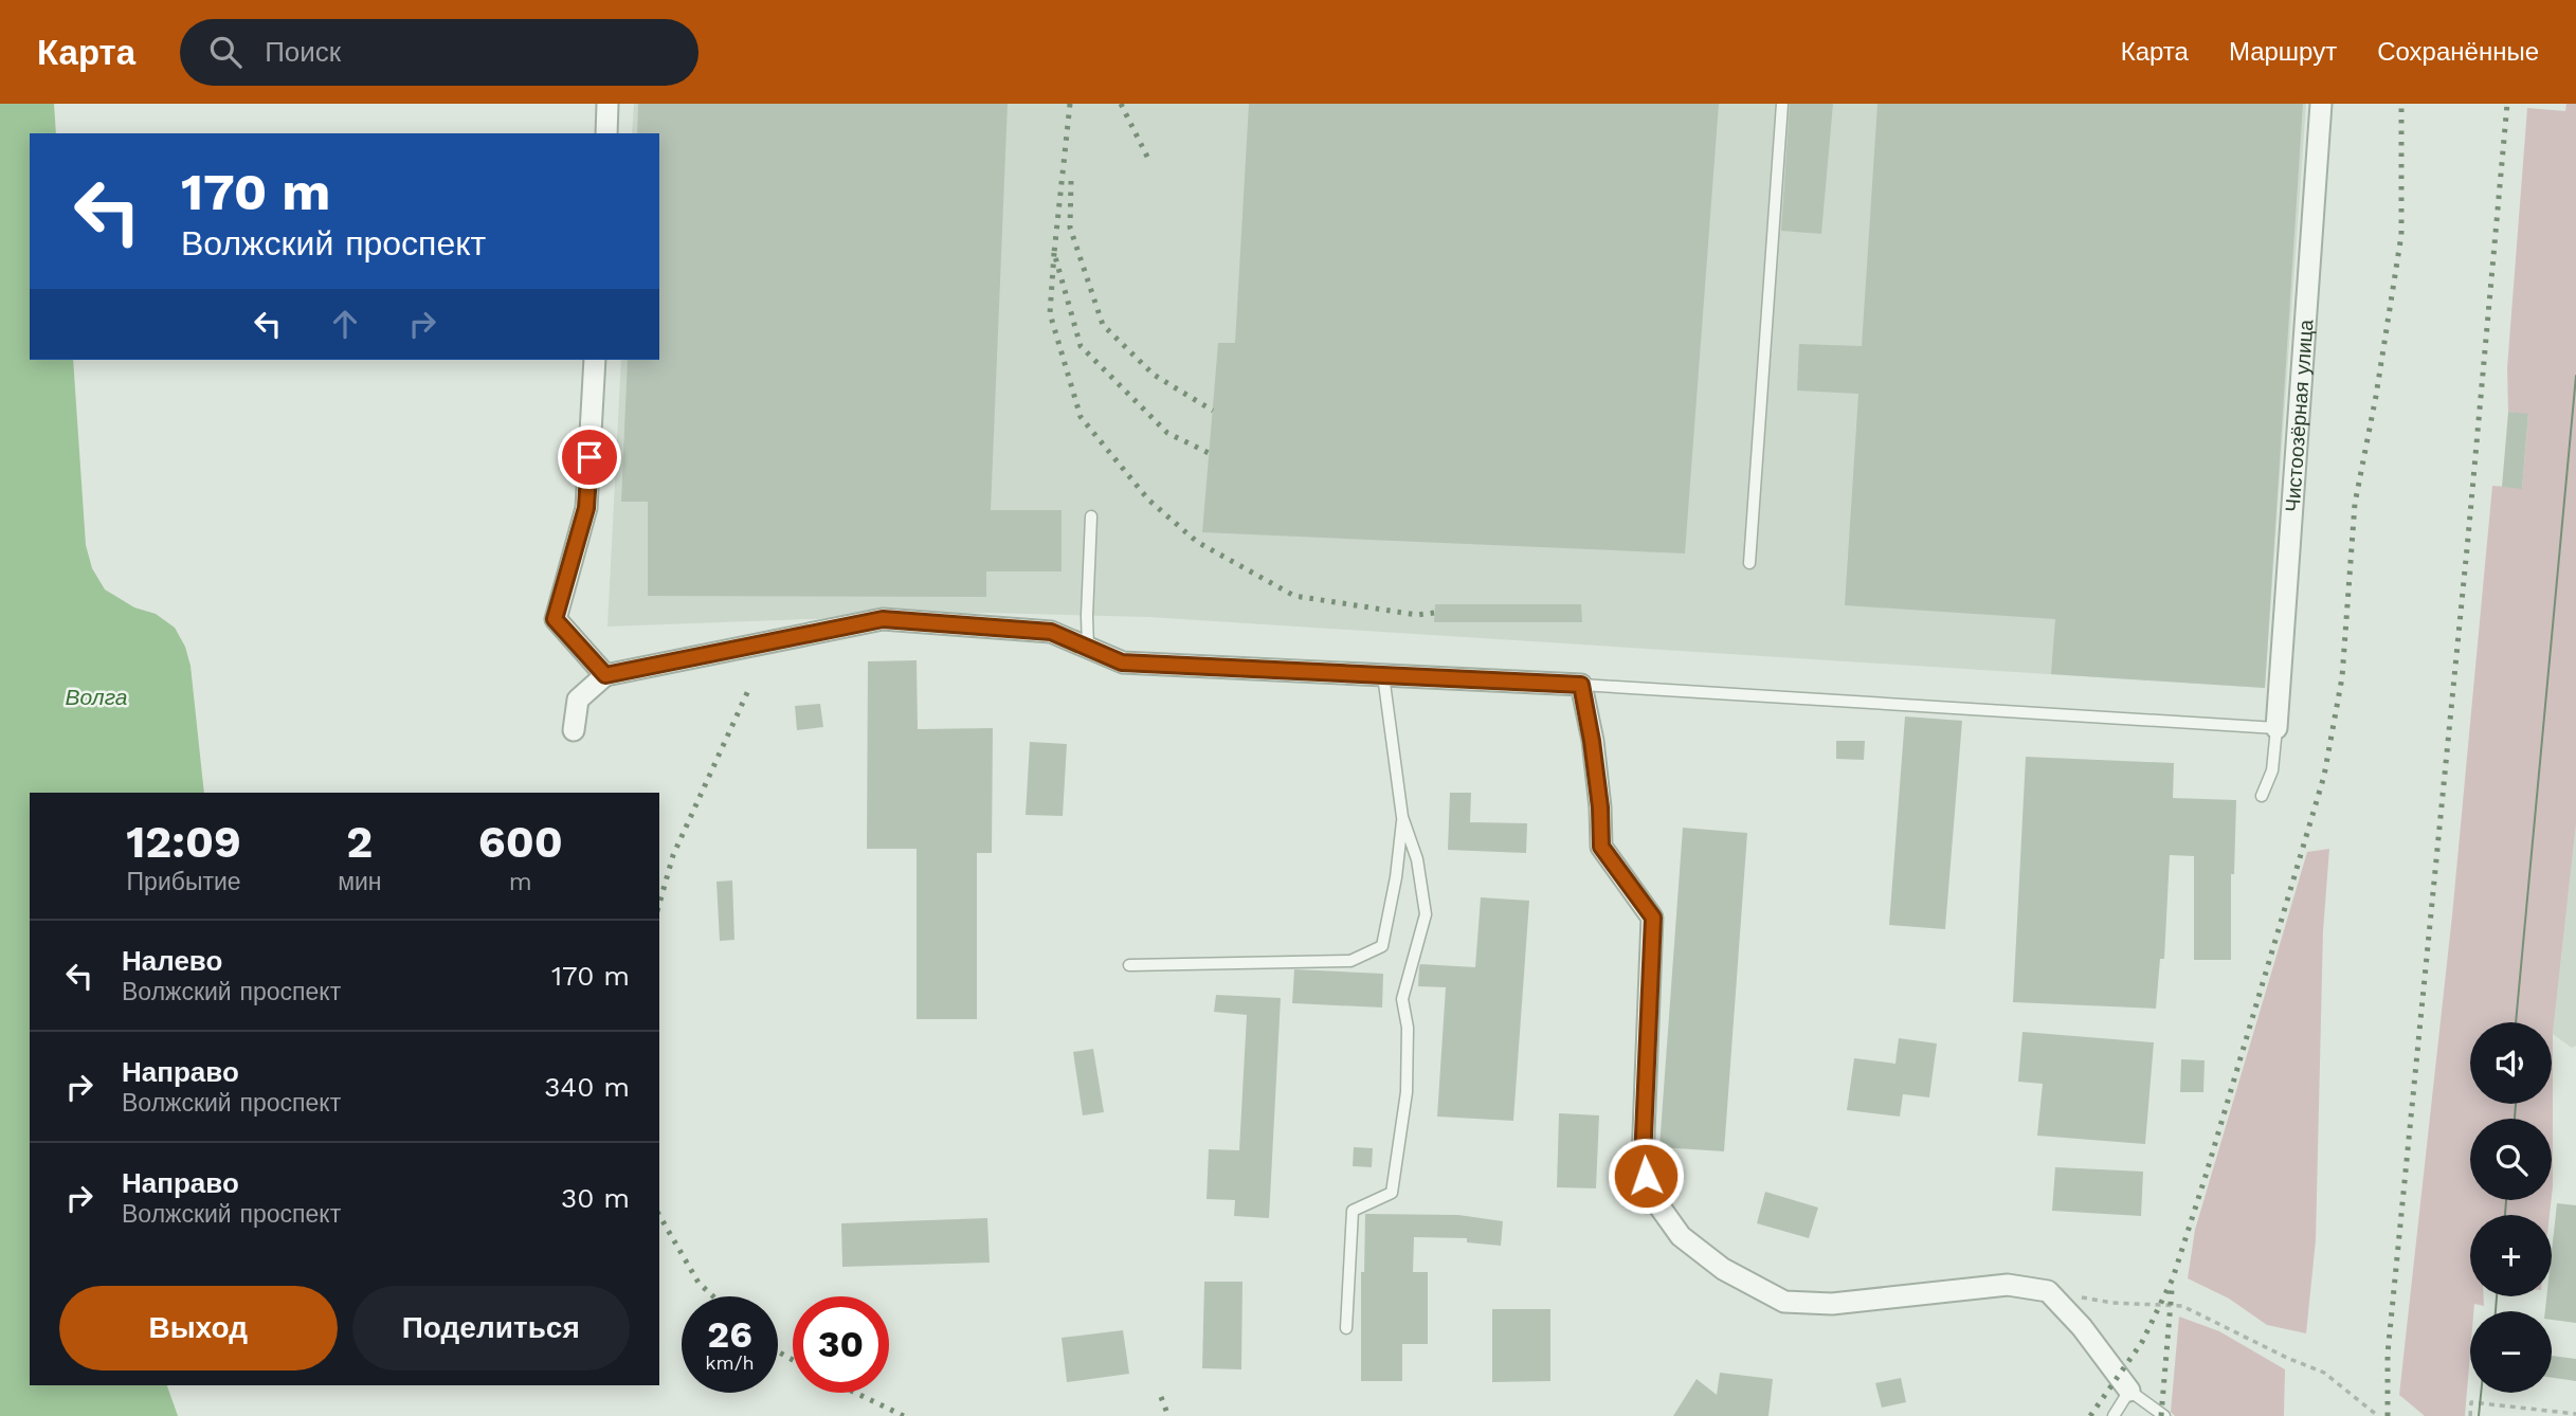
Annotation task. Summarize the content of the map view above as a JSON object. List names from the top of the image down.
{
  "streets": {
    "street": ["Чистоозёрная улица"]
  },
  "water": ["Волга"],
  "page": {
    "header": "Карта",
    "search": "Поиск",
    "nav": ["Карта", "Маршрут", "Сохранённые"],
    "turn": ["170 m", "Волжский проспект"],
    "eta": [
      "12:09",
      "Прибытие",
      "2",
      "мин",
      "600",
      "m"
    ],
    "list": [
      {
        "name": "Налево",
        "note": "Волжский проспект",
        "value": "170 m"
      },
      {
        "name": "Направо",
        "note": "Волжский проспект",
        "value": "340 m"
      },
      {
        "name": "Направо",
        "note": "Волжский проспект",
        "value": "30 m"
      }
    ],
    "map_buttons": ["+", "−"],
    "buttons": ["Выход", "Поделиться"],
    "speed": "26 km/h",
    "limit": "30"
  }
}
